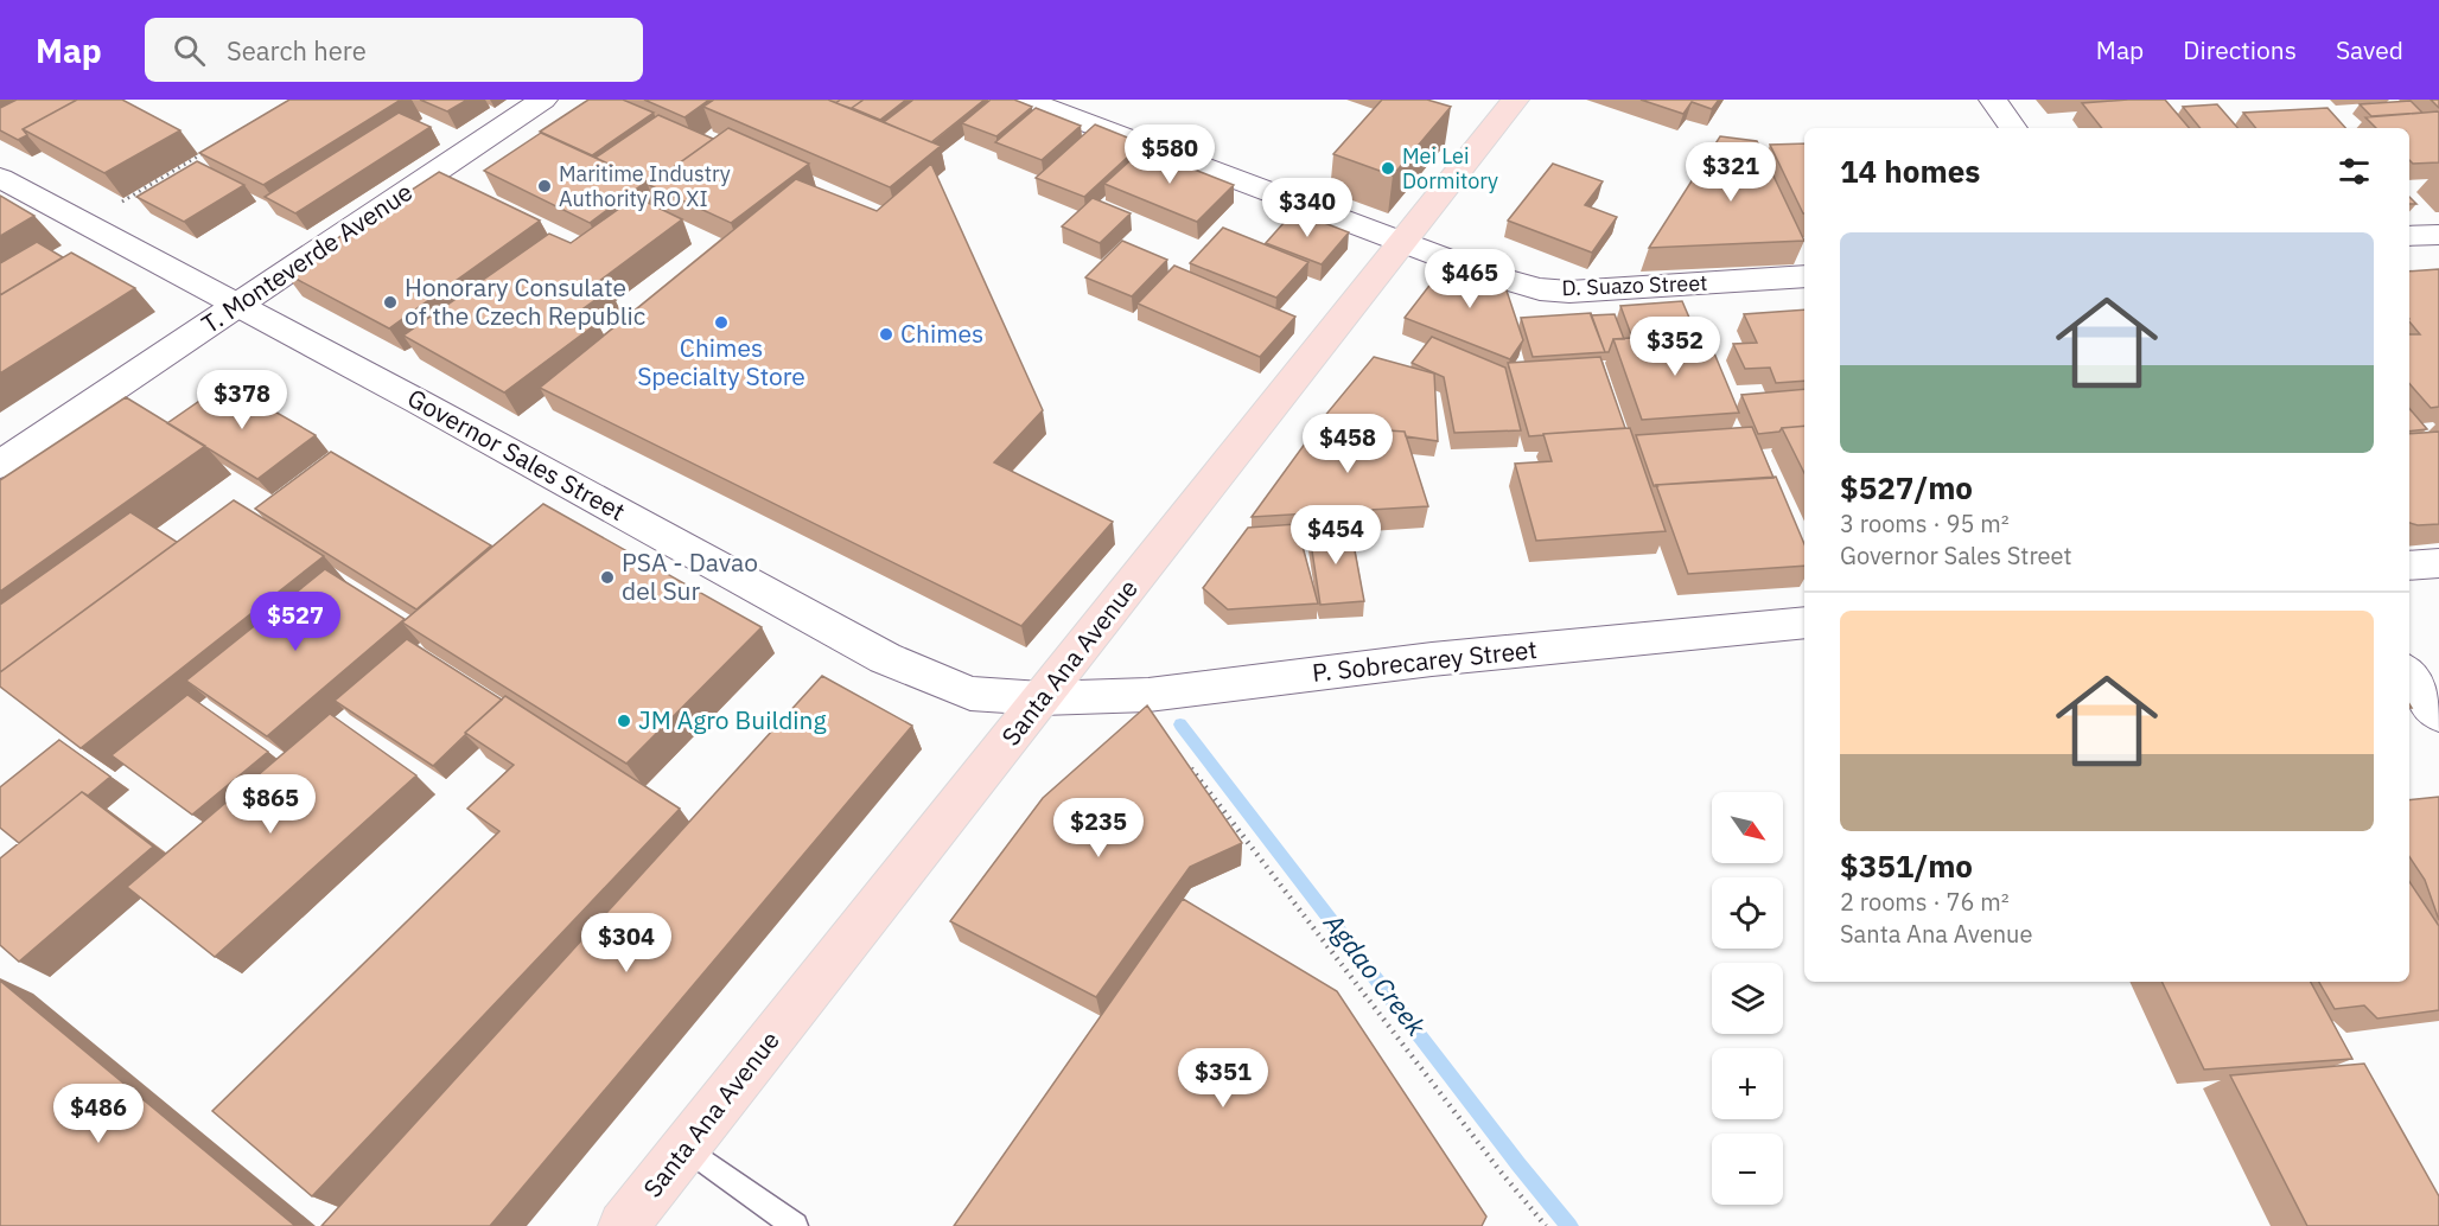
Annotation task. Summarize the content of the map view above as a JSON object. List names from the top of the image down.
{
  "streets": {
    "main road": ["Santa Ana Avenue"],
    "street": [
      "T. Monteverde Avenue",
      "D. Suazo Street",
      "Governor Sales Street",
      "P. Sobrecarey Street"
    ]
  },
  "crossings": [
    ["T. Monteverde Avenue", "Governor Sales Street"],
    ["D. Suazo Street", "Santa Ana Avenue"],
    ["Governor Sales Street", "P. Sobrecarey Street"],
    ["Governor Sales Street", "Santa Ana Avenue"],
    ["P. Sobrecarey Street", "Santa Ana Avenue"]
  ],
  "water": ["Agdao Creek"],
  "places": [
    "Mei Lei Dormitory",
    "Maritime Industry Authority RO XI",
    "Honorary Consulate of the Czech Republic",
    "Chimes Specialty Store",
    "Chimes",
    "PSA - Davao del Sur",
    "JM Agro Building"
  ],
  "north": "bottom right",
  "page": {
    "header": "Map",
    "search": "Search here",
    "nav": ["Map", "Directions", "Saved"],
    "price": [
      "$580",
      "$321",
      "$340",
      "$465",
      "$352",
      "$378",
      "$458",
      "$454",
      "$527",
      "$865",
      "$235",
      "$304",
      "$351",
      "$486"
    ],
    "heading": "14 homes",
    "list": [
      {
        "name": "$527/mo",
        "note": "3 rooms · 95 m² · Governor Sales Street"
      },
      {
        "name": "$351/mo",
        "note": "2 rooms · 76 m² · Santa Ana Avenue"
      }
    ],
    "map_buttons": ["+", "−"]
  }
}
